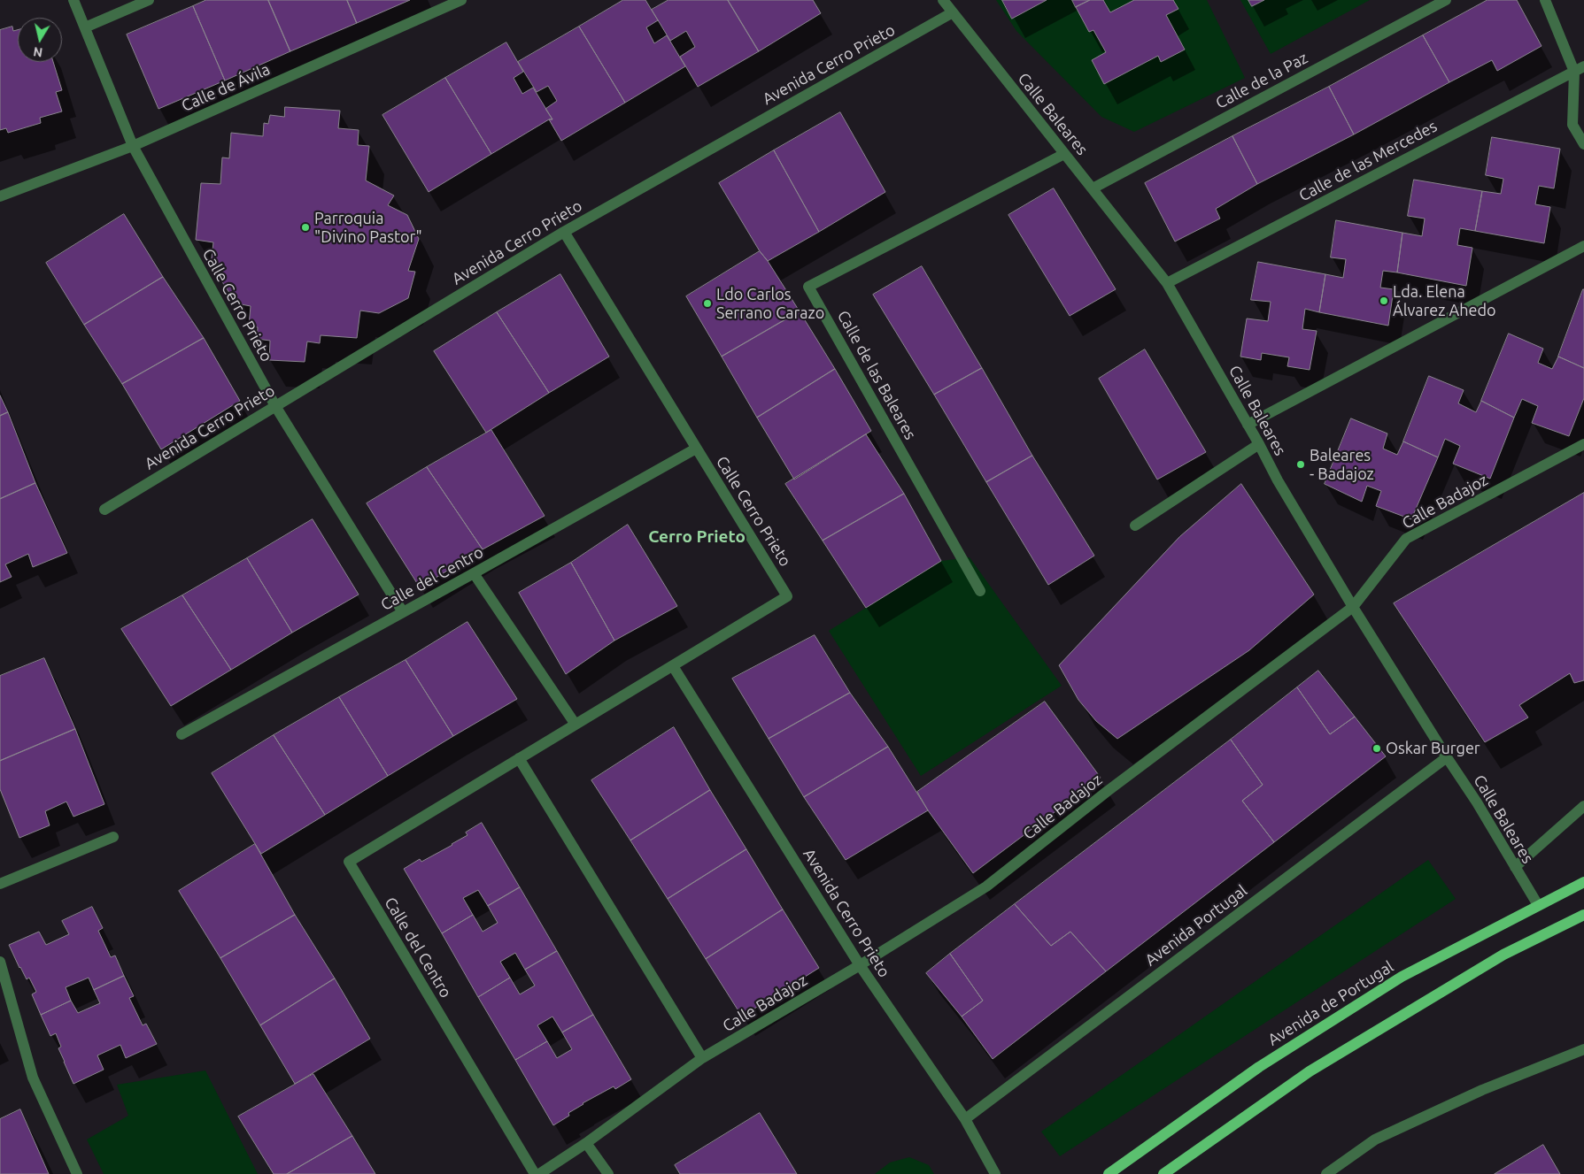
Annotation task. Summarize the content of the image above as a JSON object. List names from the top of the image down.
{
  "streets": {
    "main road": ["Avenida de Portugal"],
    "street": [
      "Avenida Cerro Prieto",
      "Calle de la Paz",
      "Calle de Ávila",
      "Calle Baleares",
      "Calle de las Mercedes",
      "Calle Cerro Prieto",
      "Calle de las Baleares",
      "Calle Badajoz",
      "Calle del Centro",
      "Avenida Portugal"
    ]
  },
  "crossings": [
    ["Avenida Cerro Prieto", "Calle Baleares"],
    ["Avenida Cerro Prieto", "Calle Cerro Prieto"],
    ["Avenida Cerro Prieto", "Calle Badajoz"],
    ["Avenida Cerro Prieto", "Avenida Portugal"],
    ["Calle de la Paz", "Calle Baleares"],
    ["Calle de Ávila", "Calle Cerro Prieto"],
    ["Calle Baleares", "Calle de las Mercedes"],
    ["Calle Baleares", "Calle de las Baleares"],
    ["Calle Baleares", "Calle Badajoz"],
    ["Calle Baleares", "Avenida Portugal"],
    ["Calle Baleares", "Avenida de Portugal"],
    ["Calle Cerro Prieto", "Calle del Centro"]
  ],
  "districts": ["Cerro Prieto"],
  "places": [
    "Parroquia \"Divino Pastor\"",
    "Lda. Elena Álvarez Ahedo",
    "Ldo Carlos Serrano Carazo",
    "Baleares - Badajoz",
    "Oskar Burger"
  ],
  "north": "bottom"
}
